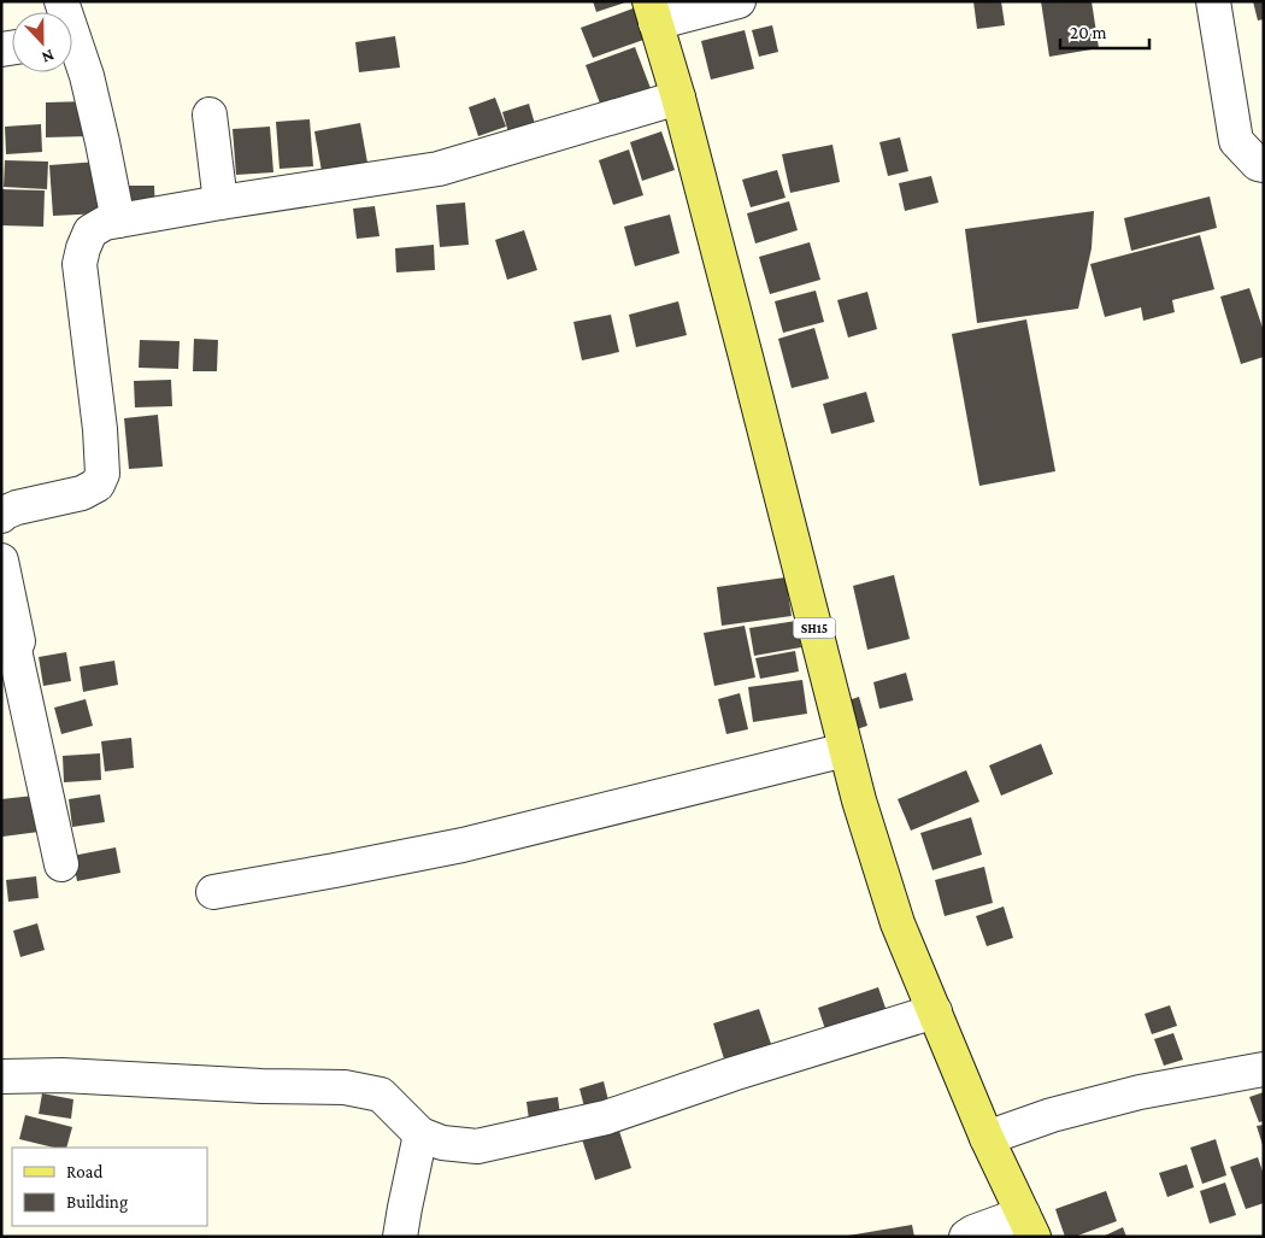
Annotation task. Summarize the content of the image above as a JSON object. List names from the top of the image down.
{
  "streets": {
    "main road": ["SH15"]
  },
  "legend": ["Road", "Building"],
  "scale_bar": "20 m",
  "north": "bottom"
}
